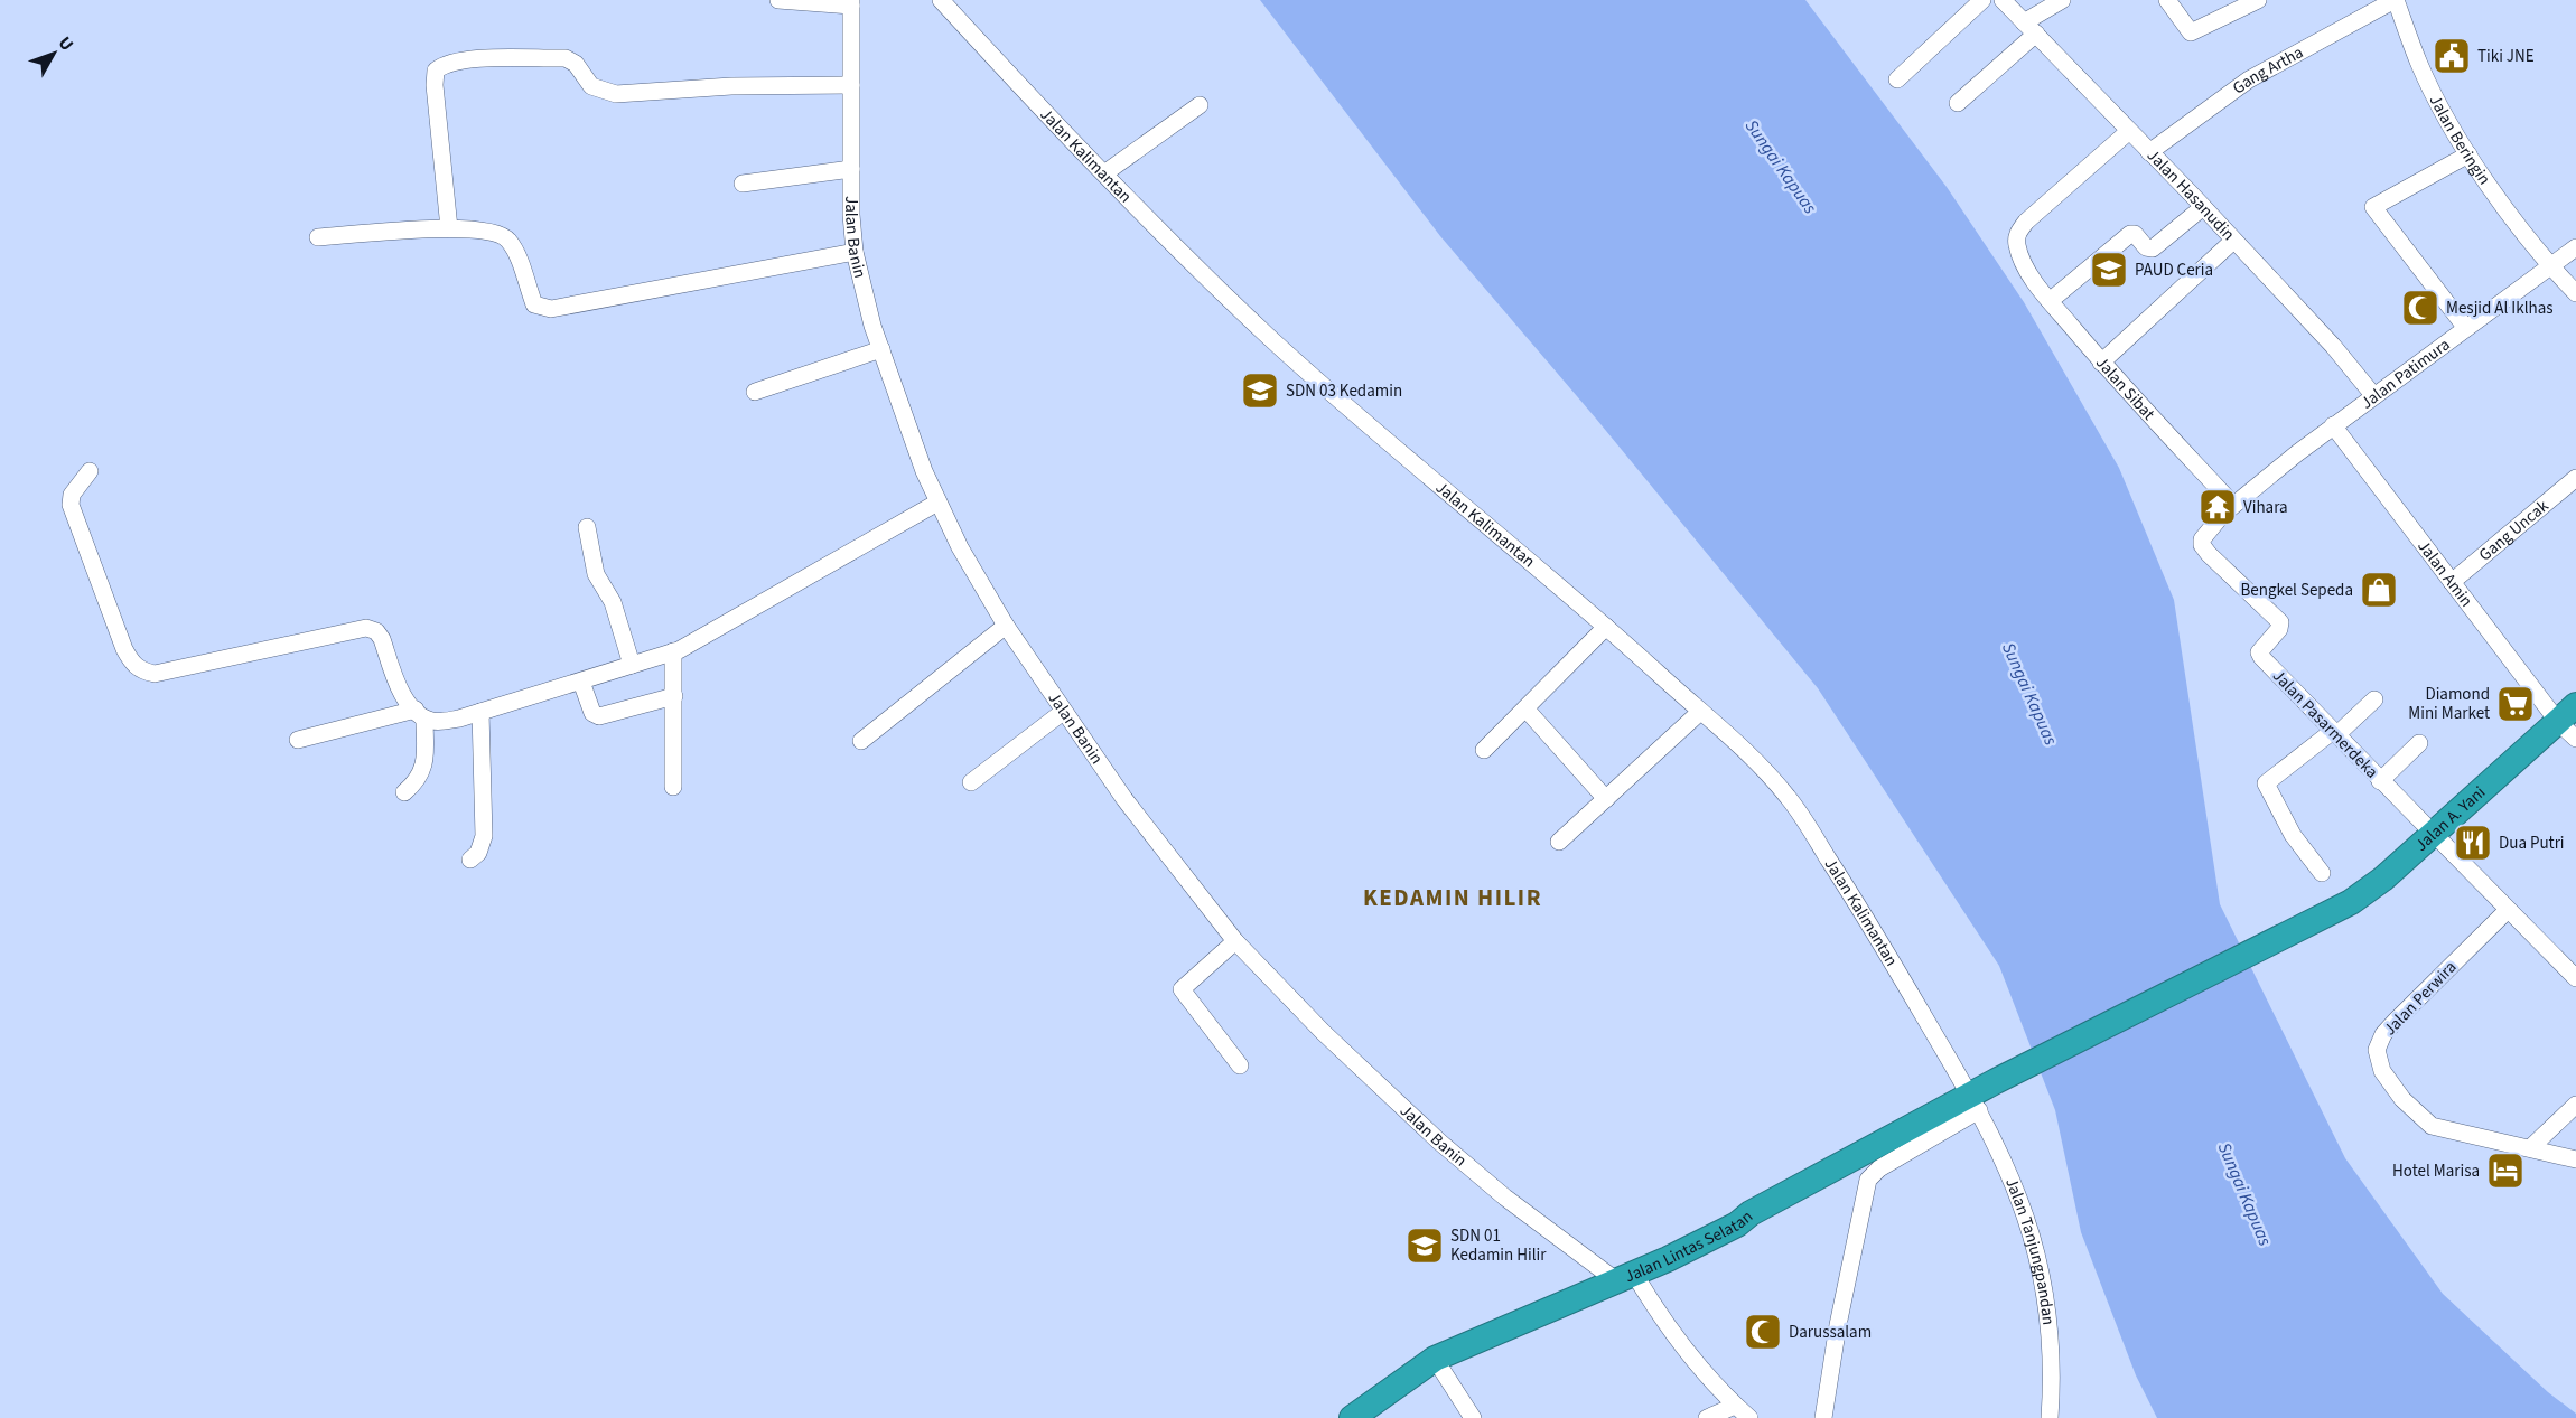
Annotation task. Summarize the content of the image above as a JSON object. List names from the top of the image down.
{
  "streets": {
    "highway": ["Jalan A. Yani", "Jalan Lintas Selatan"],
    "street": [
      "Gang Artha",
      "Jalan Beringin",
      "Jalan Kalimantan",
      "Jalan Hasanudin",
      "Jalan Banin",
      "Jalan Patimura",
      "Jalan Sibat",
      "Gang Uncak",
      "Jalan Amin",
      "Jalan Pasarmerdeka",
      "Jalan Perwira",
      "Jalan Tanjungpandan"
    ]
  },
  "crossings": [
    ["Gang Artha", "Jalan Beringin"],
    ["Gang Artha", "Jalan Hasanudin"],
    ["Jalan Beringin", "Jalan Patimura"],
    ["Jalan Kalimantan", "Jalan Lintas Selatan"],
    ["Jalan Kalimantan", "Jalan Tanjungpandan"],
    ["Jalan Hasanudin", "Jalan Patimura"],
    ["Jalan Hasanudin", "Jalan Sibat"],
    ["Jalan Banin", "Jalan Lintas Selatan"],
    ["Jalan Patimura", "Jalan Amin"],
    ["Jalan Patimura", "Jalan Pasarmerdeka"],
    ["Jalan Sibat", "Jalan Pasarmerdeka"],
    ["Gang Uncak", "Jalan Amin"],
    ["Jalan Amin", "Jalan Pasarmerdeka"],
    ["Jalan Amin", "Jalan A. Yani"],
    ["Jalan A. Yani", "Jalan Lintas Selatan"],
    ["Jalan Lintas Selatan", "Jalan Tanjungpandan"]
  ],
  "districts": ["KEDAMIN HILIR"],
  "water": ["Sungai Kapuas"],
  "places": {
    "public building": ["Tiki JNE"],
    "school or university": ["PAUD Ceria", "SDN 03 Kedamin", "SDN 01 Kedamin Hilir"],
    "mosque": ["Mesjid Al Iklhas", "Darussalam"],
    "temple": ["Vihara"],
    "shop": ["Bengkel Sepeda"],
    "supermarket": ["Diamond Mini Market"],
    "restaurant": ["Dua Putri"],
    "hotel": ["Hotel Marisa"]
  },
  "north": "top right"
}
